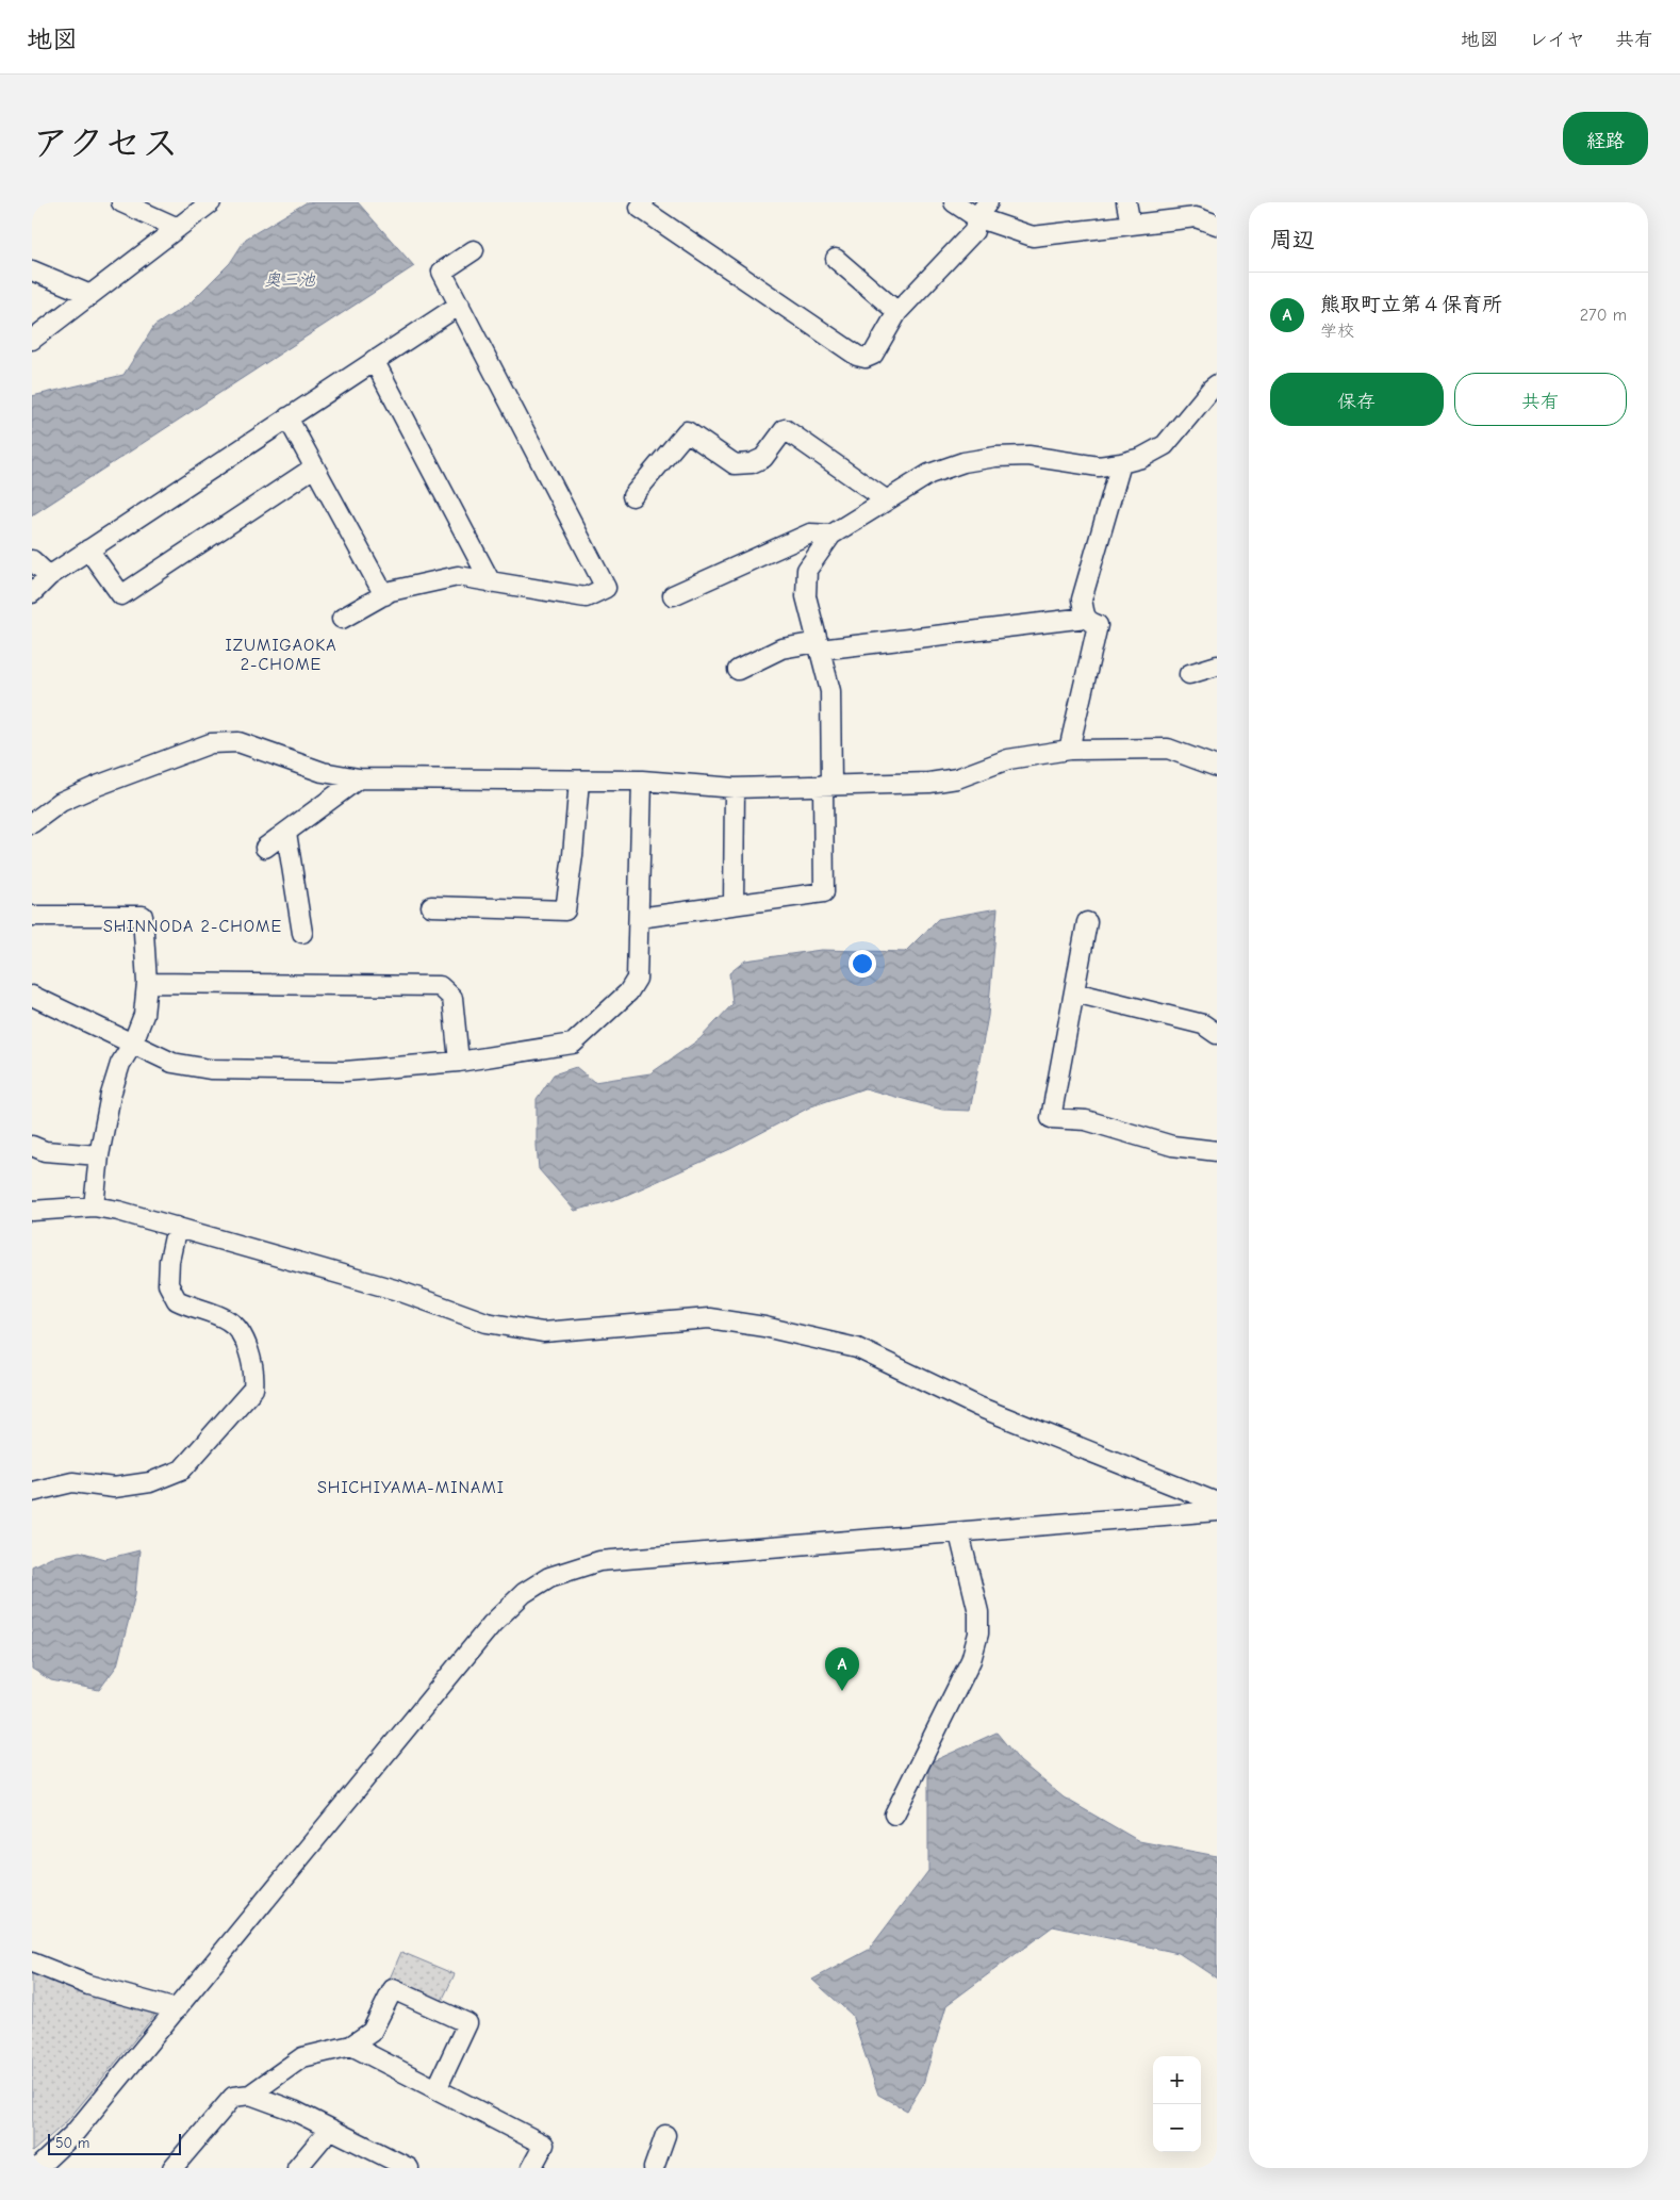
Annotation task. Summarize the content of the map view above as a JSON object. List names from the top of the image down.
{
  "districts": ["IZUMIGAOKA 2-CHOME", "SHINNODA 2-CHOME", "SHICHIYAMA-MINAMI"],
  "water": ["奥三池"],
  "scale_bar": "50 m",
  "page": {
    "header": "地図",
    "nav": ["地図", "レイヤ", "共有"],
    "title": "アクセス",
    "buttons": [
      "経路",
      ["保存", "共有"]
    ],
    "heading": "周辺",
    "list": [
      {
        "mark": "A",
        "name": "熊取町立第４保育所",
        "note": "学校",
        "value": "270 m"
      }
    ],
    "pins": "A",
    "map_buttons": ["+", "−"],
    "scale": "50 m"
  }
}
